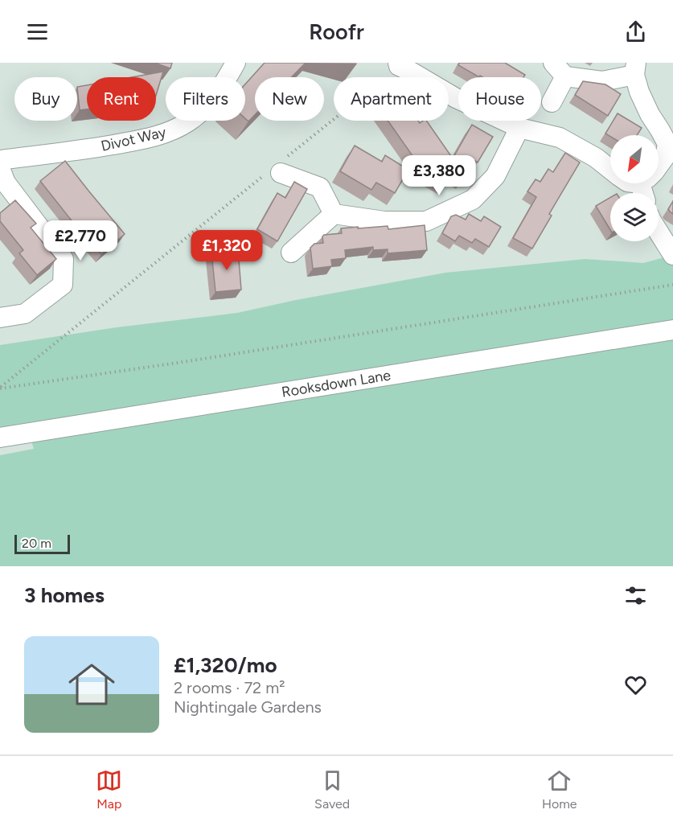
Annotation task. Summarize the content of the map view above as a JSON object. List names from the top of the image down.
{
  "streets": {
    "street": ["Divot Way", "Rooksdown Lane"]
  },
  "scale_bar": "20 m",
  "north": "bottom left",
  "page": {
    "header": "Roofr",
    "chip": [
      "Buy",
      "Rent",
      "Filters",
      "New",
      "Apartment",
      "House"
    ],
    "price": ["£3,380", "£2,770", "£1,320"],
    "scale": "20 m",
    "heading": "3 homes",
    "list": [
      {
        "name": "£1,320/mo",
        "note": "2 rooms · 72 m² · Nightingale Gardens"
      }
    ],
    "tabs": ["Map", "Saved", "Home"]
  }
}
